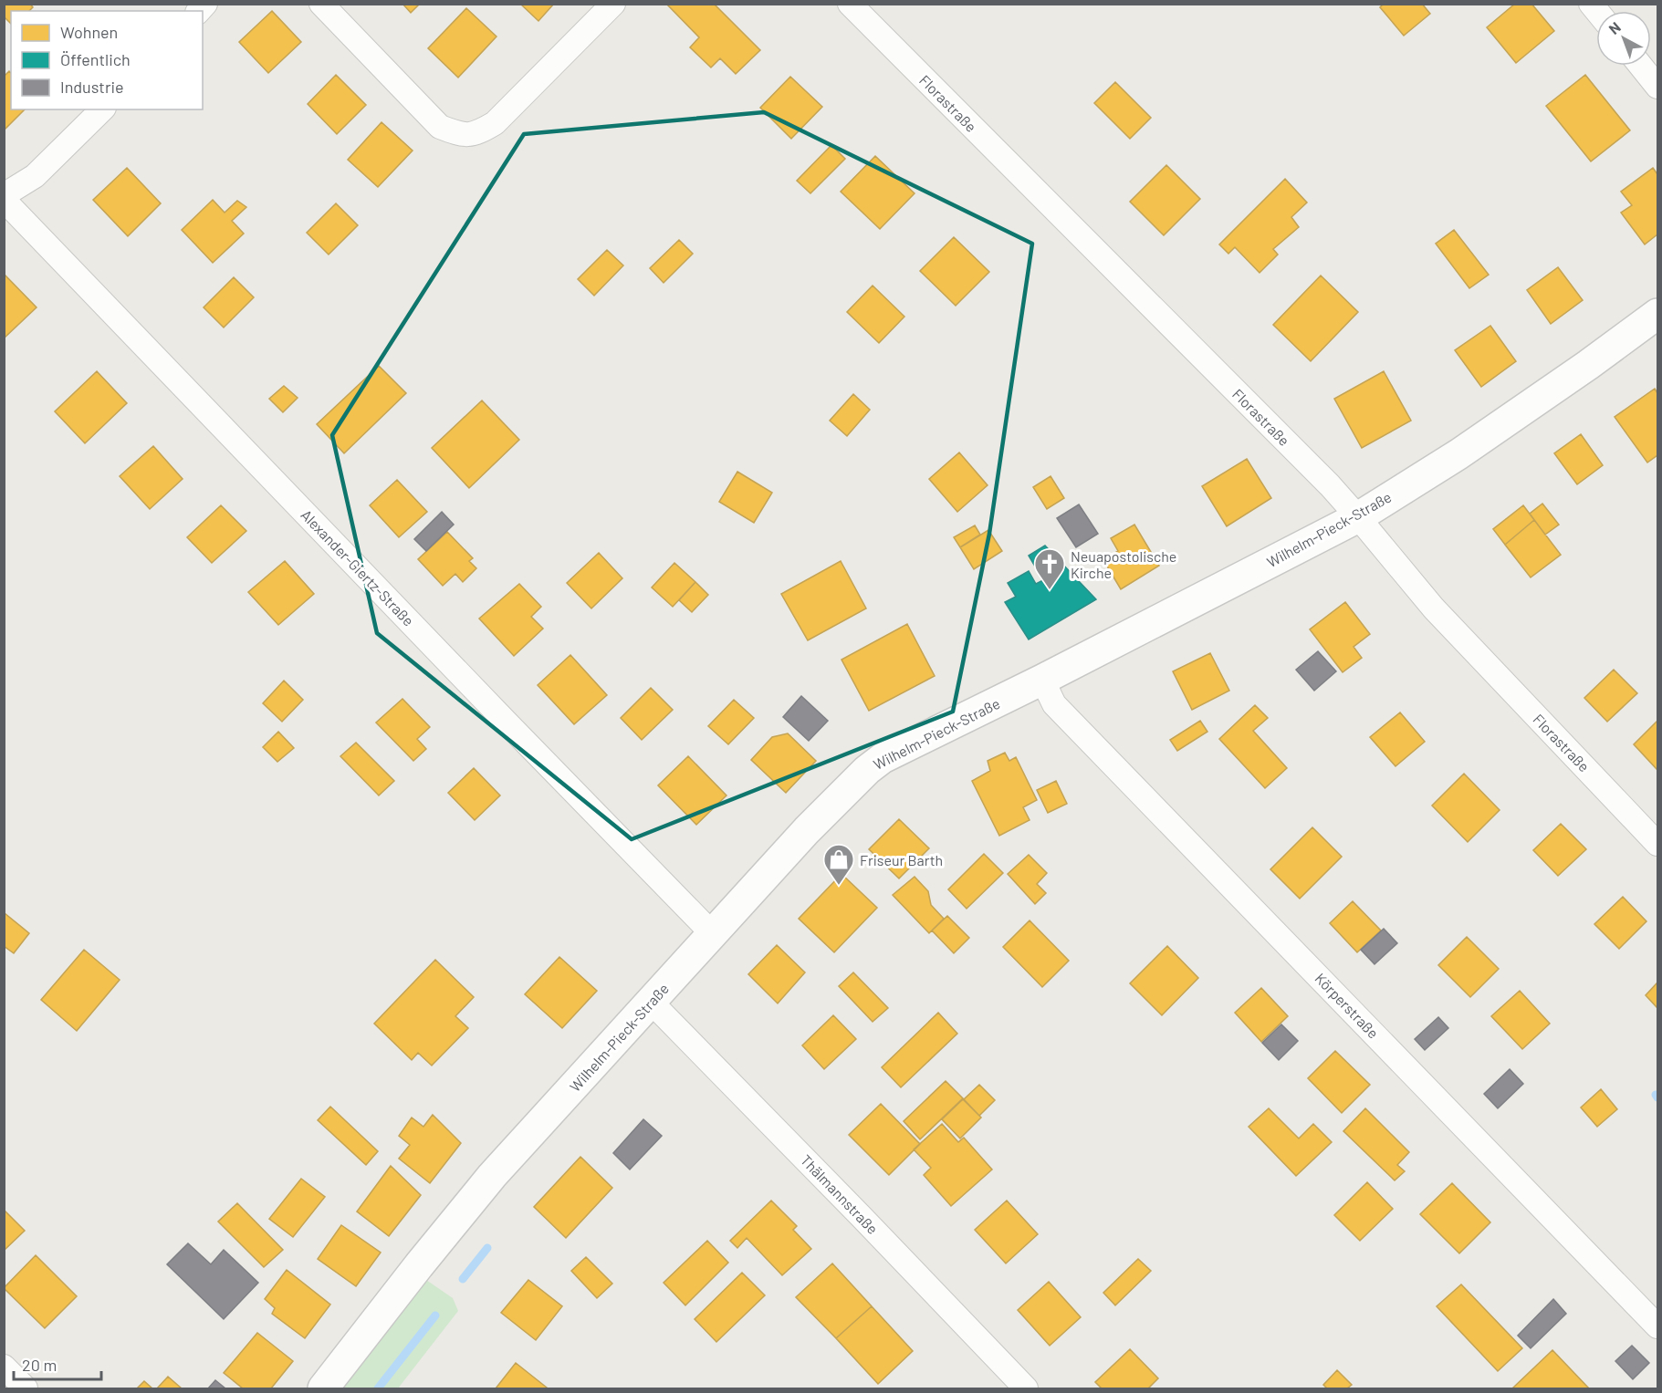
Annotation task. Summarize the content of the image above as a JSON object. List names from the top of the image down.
{
  "streets": {
    "street": [
      "Florastraße",
      "Wilhelm-Pieck-Straße",
      "Alexander-Giertz-Straße",
      "Körperstraße",
      "Thälmannstraße"
    ]
  },
  "crossings": [
    ["Florastraße", "Wilhelm-Pieck-Straße"],
    ["Wilhelm-Pieck-Straße", "Alexander-Giertz-Straße"],
    ["Wilhelm-Pieck-Straße", "Körperstraße"],
    ["Wilhelm-Pieck-Straße", "Thälmannstraße"]
  ],
  "places": {
    "church": ["Neuapostolische Kirche"],
    "shop": ["Friseur Barth"]
  },
  "legend": ["Wohnen", "Öffentlich", "Industrie"],
  "scale_bar": "20 m",
  "north": "top left"
}
